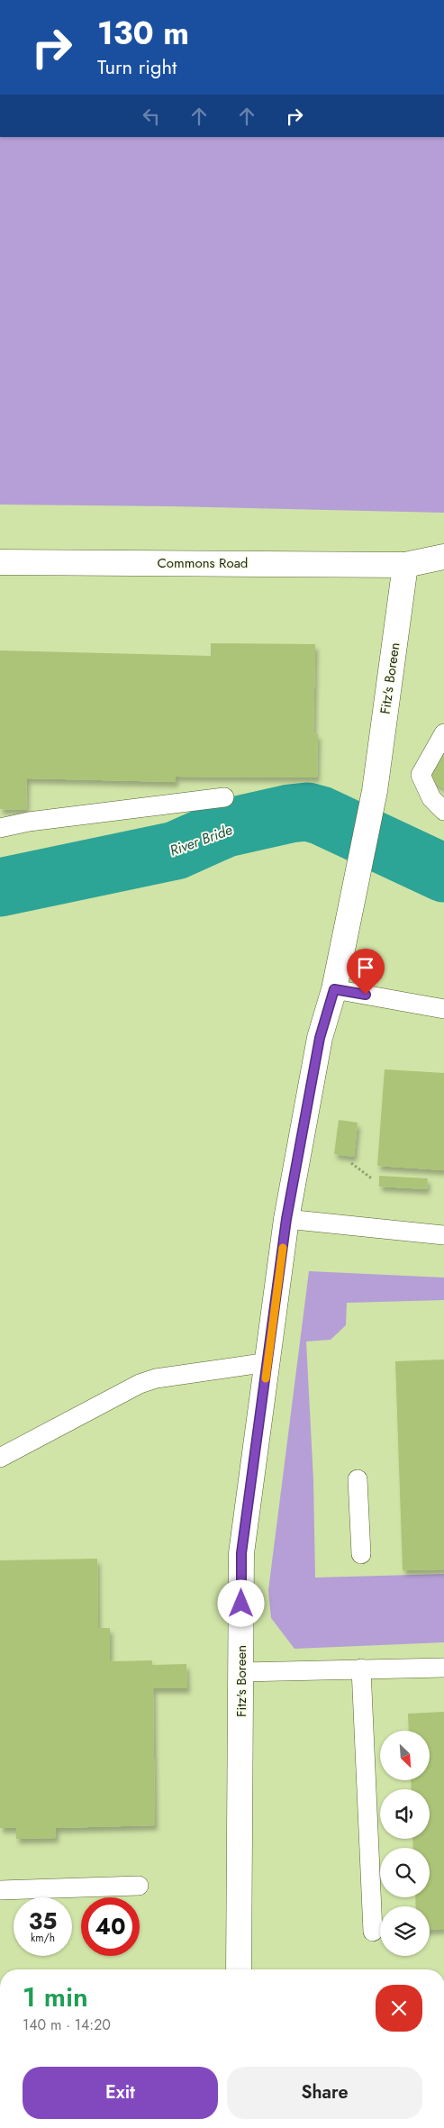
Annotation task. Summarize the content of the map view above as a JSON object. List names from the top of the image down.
{
  "streets": {
    "main road": ["Commons Road", "Fitz's Boreen"]
  },
  "crossings": [
    ["Commons Road", "Fitz's Boreen"]
  ],
  "water": ["River Bride"],
  "north": "bottom right",
  "page": {
    "turn": ["130 m", "Turn right"],
    "speed": "35 km/h",
    "limit": "40",
    "heading": ["1 min", "140 m · 14:20"],
    "buttons": ["Exit", "Share"]
  }
}
